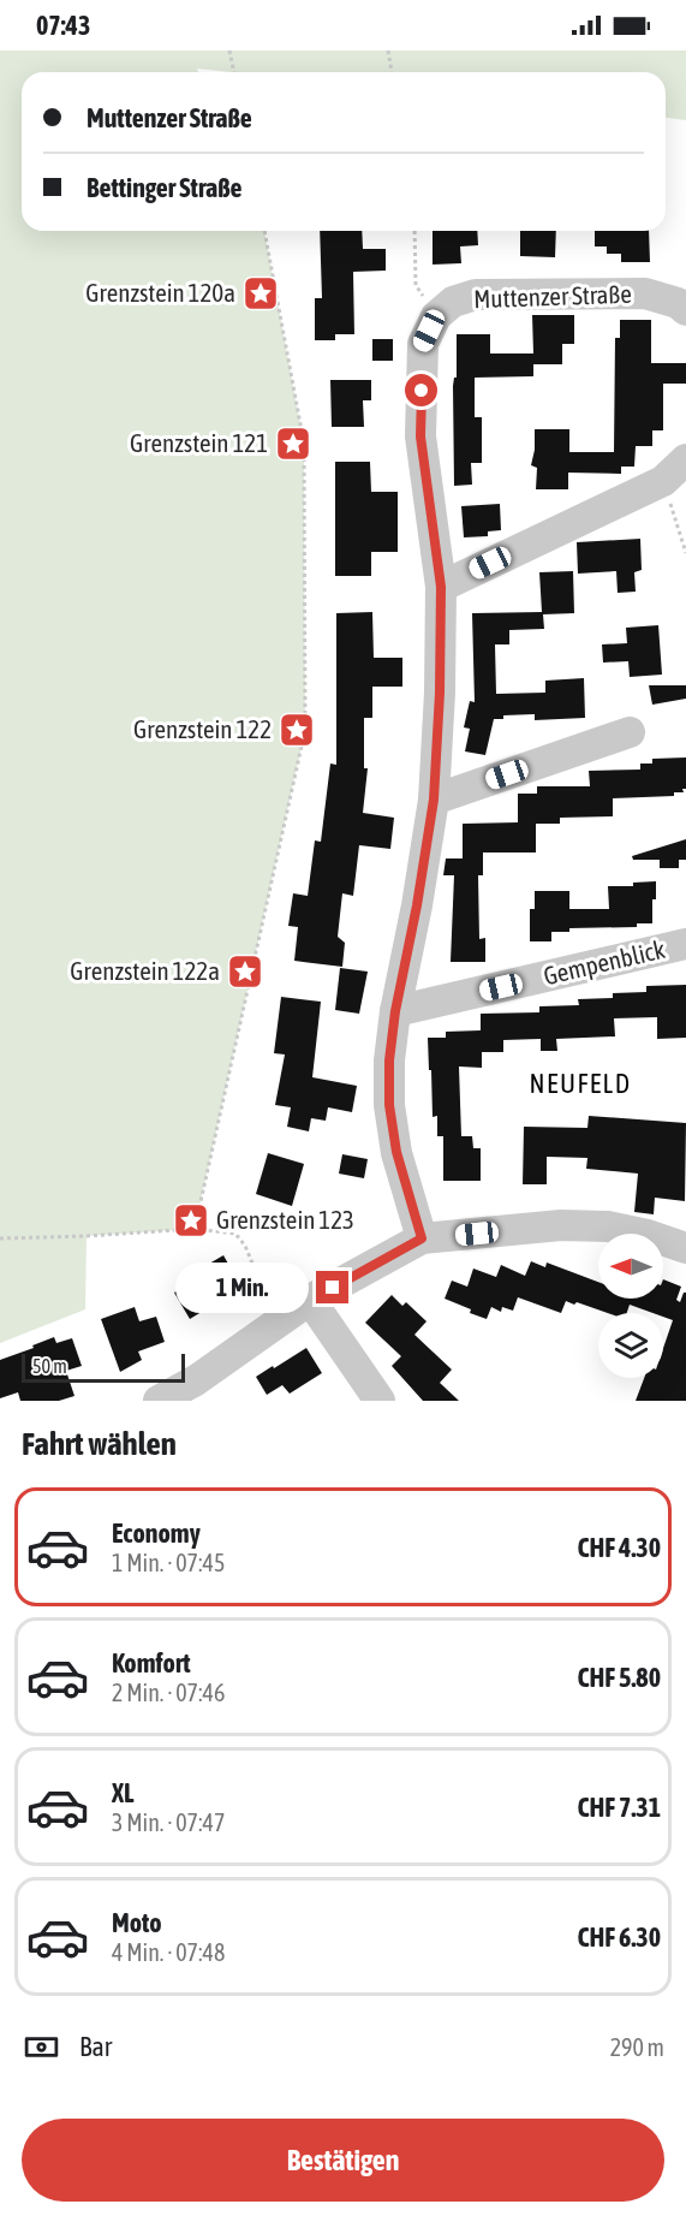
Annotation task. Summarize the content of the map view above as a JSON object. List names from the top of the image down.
{
  "streets": {
    "street": ["Muttenzer Straße", "Gempenblick"]
  },
  "districts": ["NEUFELD"],
  "places": {
    "place": [
      "Grenzstein 120a",
      "Grenzstein 121",
      "Grenzstein 122",
      "Grenzstein 122a",
      "Grenzstein 123"
    ]
  },
  "scale_bar": "50 m",
  "north": "left",
  "page": {
    "status": "07:43",
    "banner": ["Muttenzer Straße", "Bettinger Straße"],
    "bubble": "1 Min.",
    "scale": "50 m",
    "heading": "Fahrt wählen",
    "list": [
      {
        "name": "Economy",
        "note": "1 Min. · 07:45",
        "value": "CHF 4.30"
      },
      {
        "name": "Komfort",
        "note": "2 Min. · 07:46",
        "value": "CHF 5.80"
      },
      {
        "name": "XL",
        "note": "3 Min. · 07:47",
        "value": "CHF 7.31"
      },
      {
        "name": "Moto",
        "note": "4 Min. · 07:48",
        "value": "CHF 6.30"
      }
    ],
    "pay": ["Bar", "290 m"],
    "buttons": "Bestätigen"
  }
}
